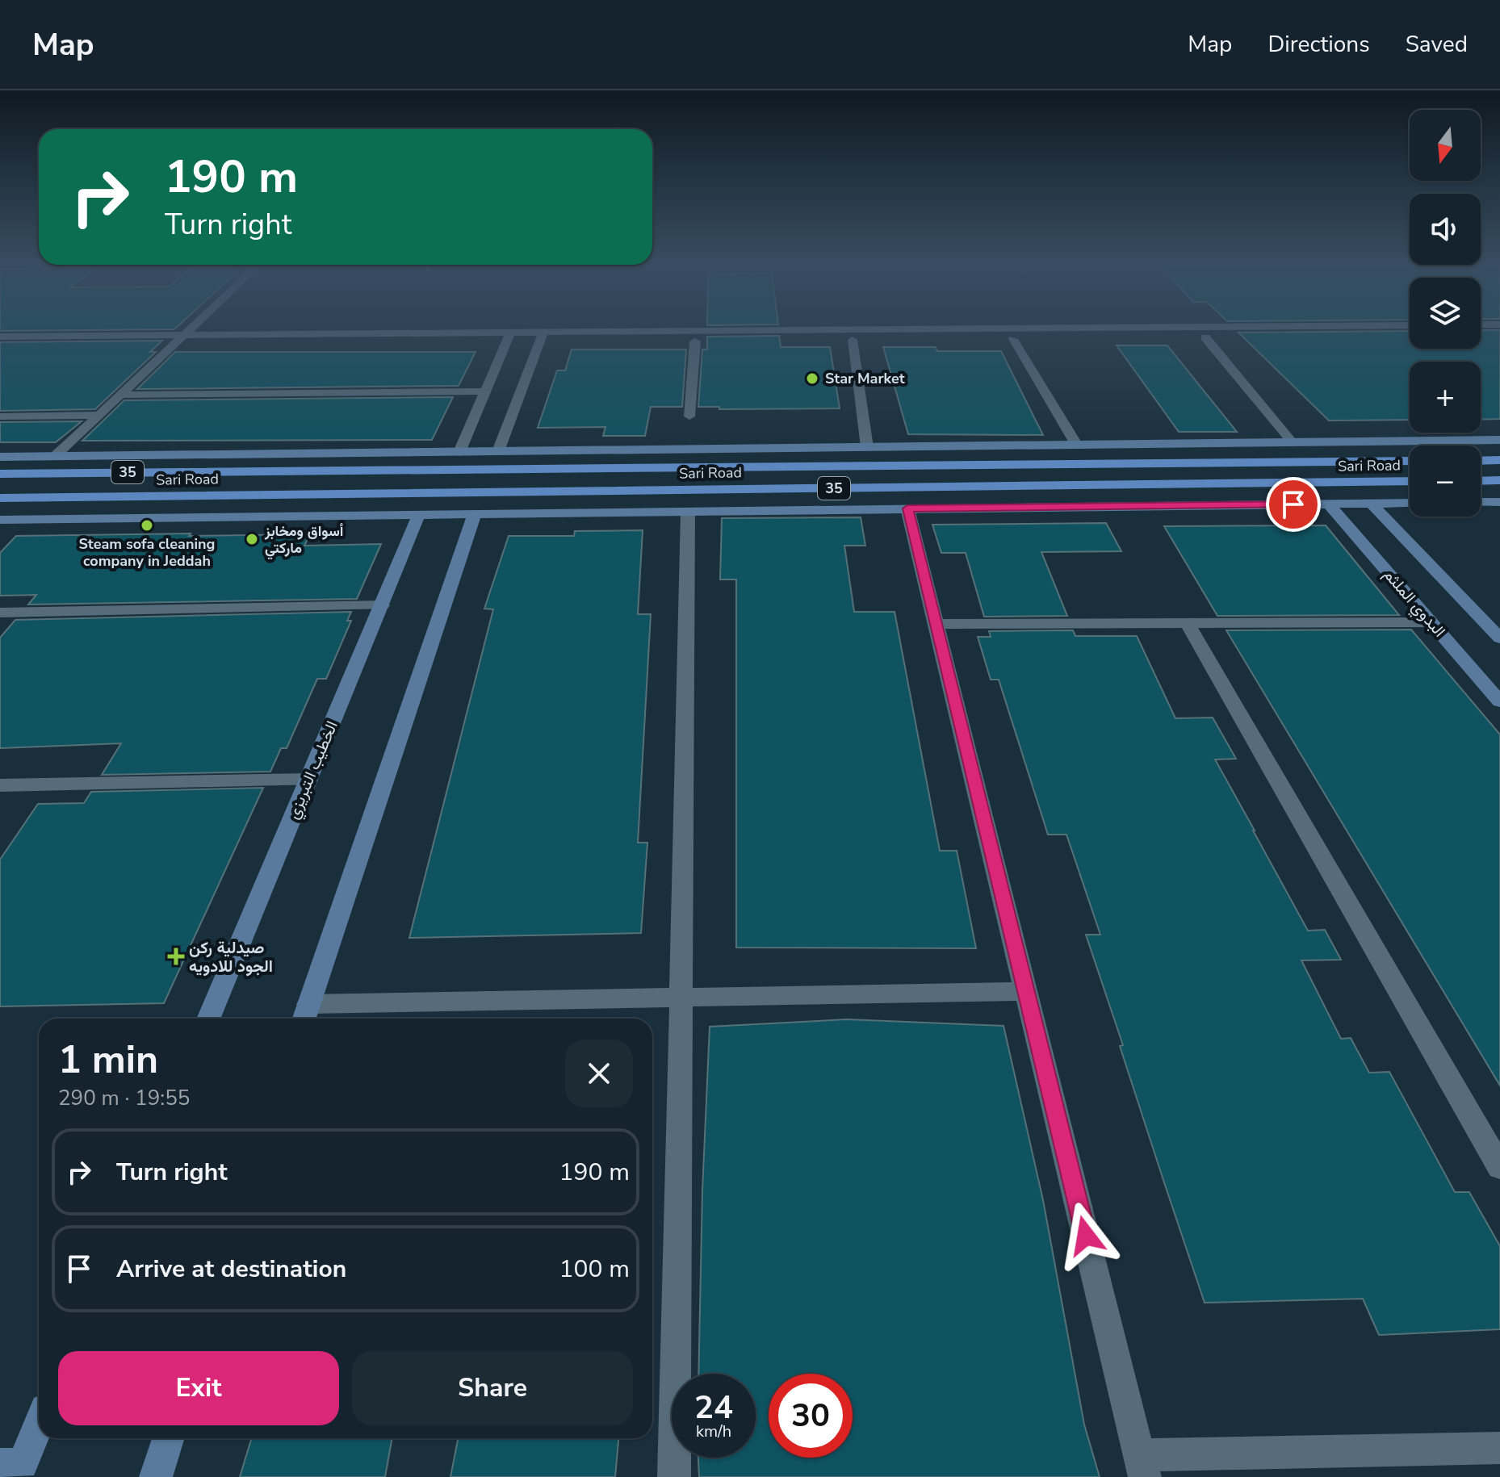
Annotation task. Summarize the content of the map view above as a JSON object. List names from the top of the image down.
{
  "streets": {
    "main road": [
      "Sari Road",
      "35",
      "البدوي الملثم",
      "الخطيب التبريزي"
    ]
  },
  "places": {
    "other": ["Star Market", "Steam sofa cleaning company in Jeddah", "أسواق ومخابز ماركتي"],
    "health": ["صيدلية ركن الجود للادويه"]
  },
  "north": "bottom",
  "page": {
    "header": "Map",
    "nav": ["Map", "Directions", "Saved"],
    "map_buttons": ["+", "−"],
    "turn": ["190 m", "Turn right"],
    "heading": ["1 min", "290 m · 19:55"],
    "list": [
      {
        "name": "Turn right",
        "value": "190 m"
      },
      {
        "name": "Arrive at destination",
        "value": "100 m"
      }
    ],
    "buttons": ["Exit", "Share"],
    "speed": "24 km/h",
    "limit": "30"
  }
}
